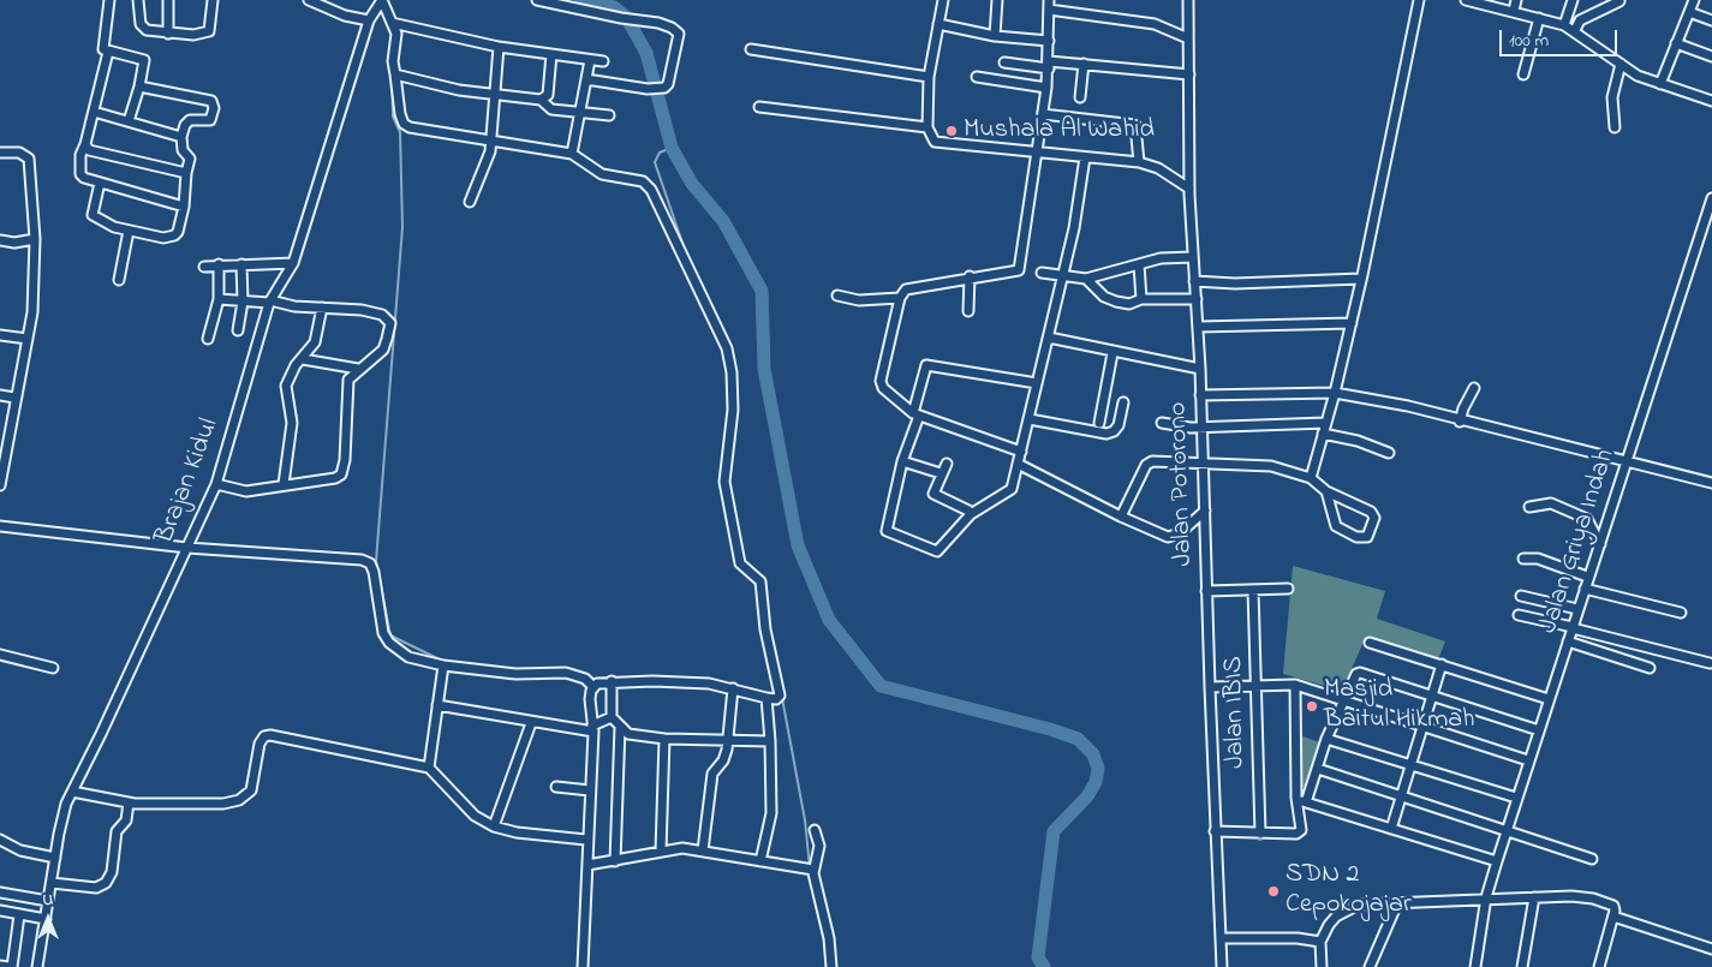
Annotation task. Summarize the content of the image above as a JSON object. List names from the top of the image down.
{
  "streets": {
    "street": [
      "Brajan Kidul",
      "Jalan Potorono",
      "Jalan Griya Indah",
      "Jalan IBIS"
    ]
  },
  "places": ["Mushala Al Wahid", "Masjid Baitul Hikmah", "SDN 2 Cepokojajar"],
  "scale_bar": "100 m",
  "north": "top"
}
